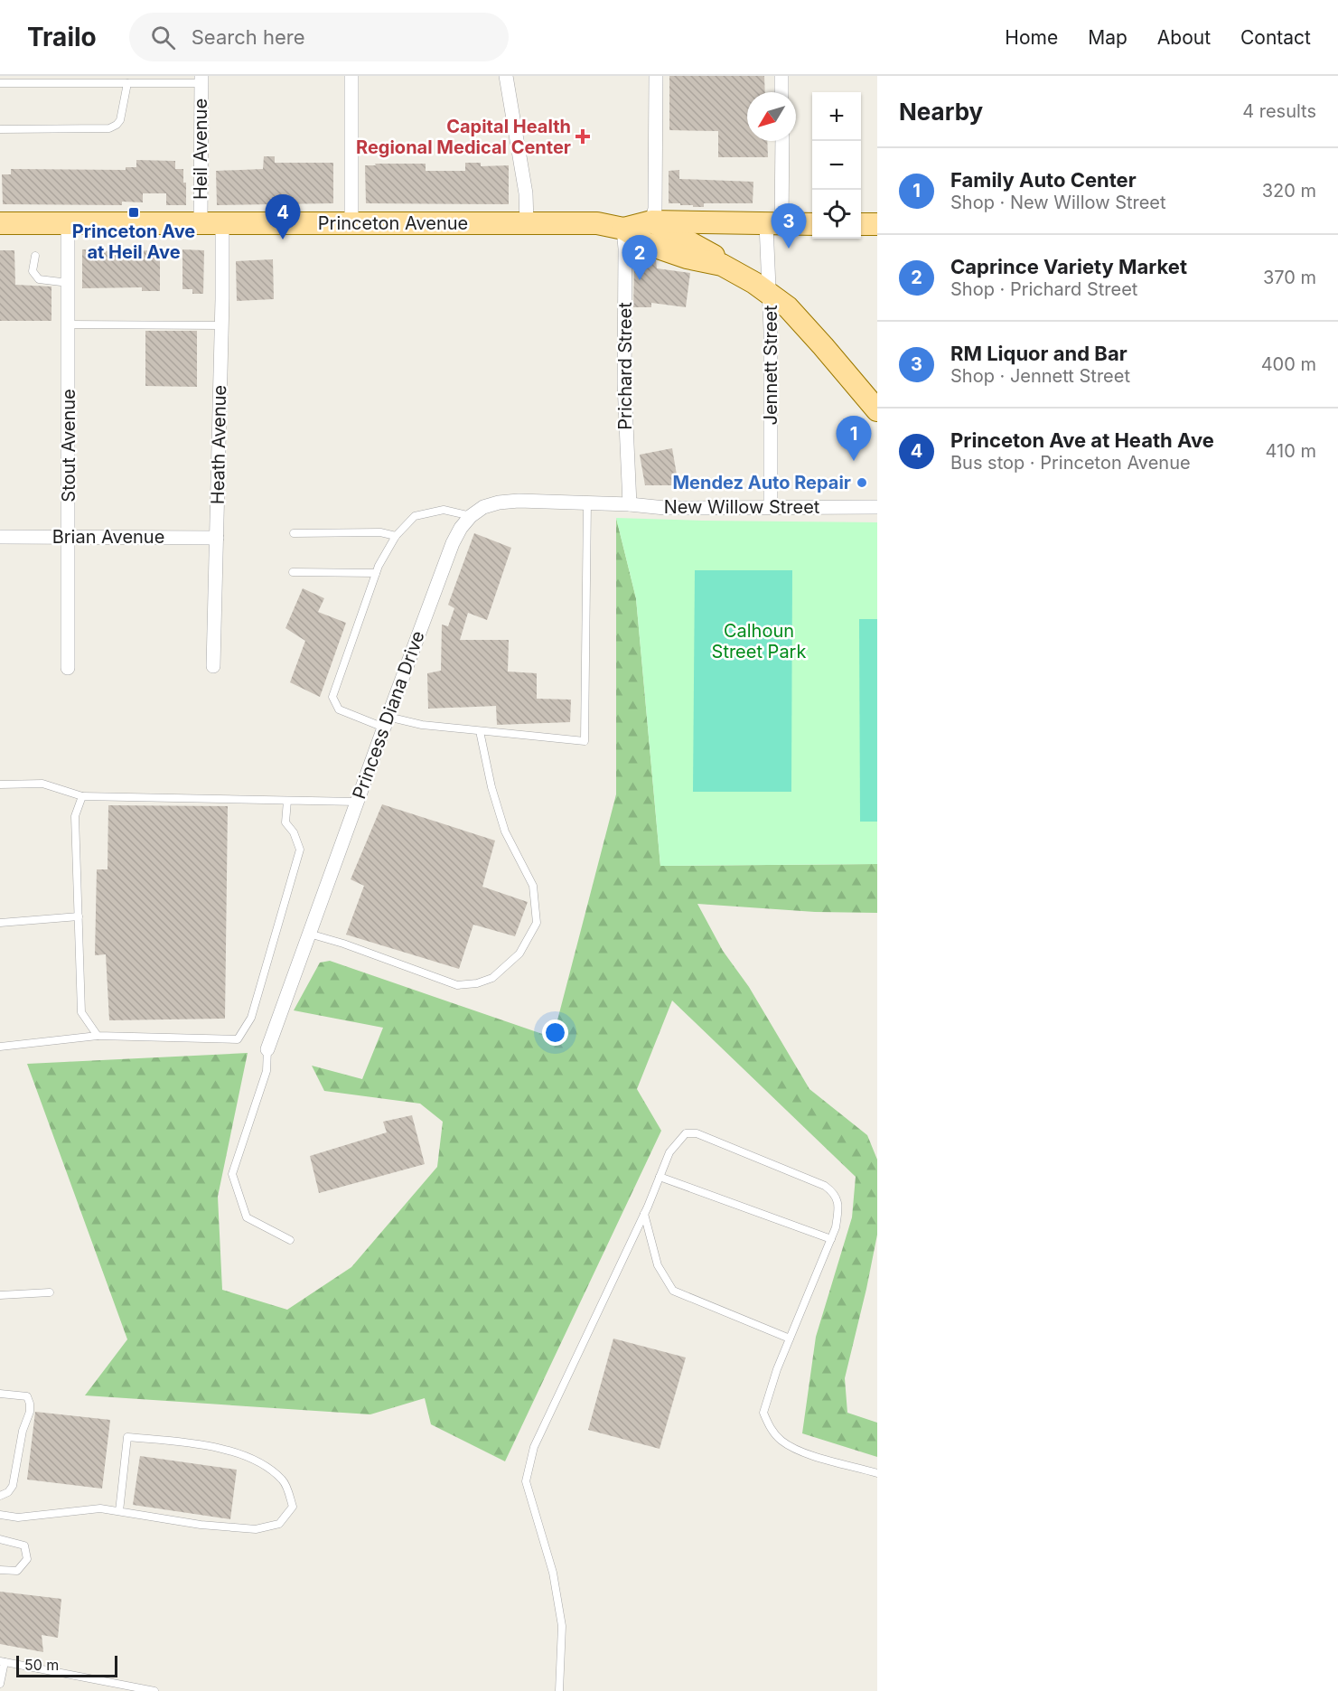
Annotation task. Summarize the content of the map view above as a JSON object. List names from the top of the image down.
{
  "streets": {
    "main road": ["Princeton Avenue"],
    "street": [
      "Heil Avenue",
      "Jennett Street",
      "Prichard Street",
      "Heath Avenue",
      "Stout Avenue",
      "New Willow Street",
      "Brian Avenue",
      "Princess Diana Drive"
    ]
  },
  "crossings": [
    ["Heil Avenue", "Princeton Avenue"],
    ["Princeton Avenue", "Prichard Street"],
    ["Princeton Avenue", "Heath Avenue"],
    ["Princeton Avenue", "Stout Avenue"],
    ["Jennett Street", "New Willow Street"],
    ["Prichard Street", "New Willow Street"],
    ["Heath Avenue", "Brian Avenue"],
    ["Stout Avenue", "Brian Avenue"]
  ],
  "parks": ["Calhoun Street Park"],
  "places": {
    "health": ["Capital Health Regional Medical Center"],
    "transit": ["Princeton Ave at Heil Ave"],
    "other": ["Mendez Auto Repair"]
  },
  "scale_bar": "50 m",
  "north": "bottom left",
  "page": {
    "header": "Trailo",
    "search": "Search here",
    "nav": [
      "Home",
      "Map",
      "About",
      "Contact"
    ],
    "heading": ["Nearby", "4 results"],
    "map_buttons": ["+", "−"],
    "list": [
      {
        "mark": "1",
        "name": "Family Auto Center",
        "note": "Shop · New Willow Street",
        "value": "320 m"
      },
      {
        "mark": "2",
        "name": "Caprince Variety Market",
        "note": "Shop · Prichard Street",
        "value": "370 m"
      },
      {
        "mark": "3",
        "name": "RM Liquor and Bar",
        "note": "Shop · Jennett Street",
        "value": "400 m"
      },
      {
        "mark": "4",
        "name": "Princeton Ave at Heath Ave",
        "note": "Bus stop · Princeton Avenue",
        "value": "410 m"
      }
    ],
    "pins": [
      "4",
      "3",
      "2",
      "1"
    ],
    "scale": "50 m"
  }
}
